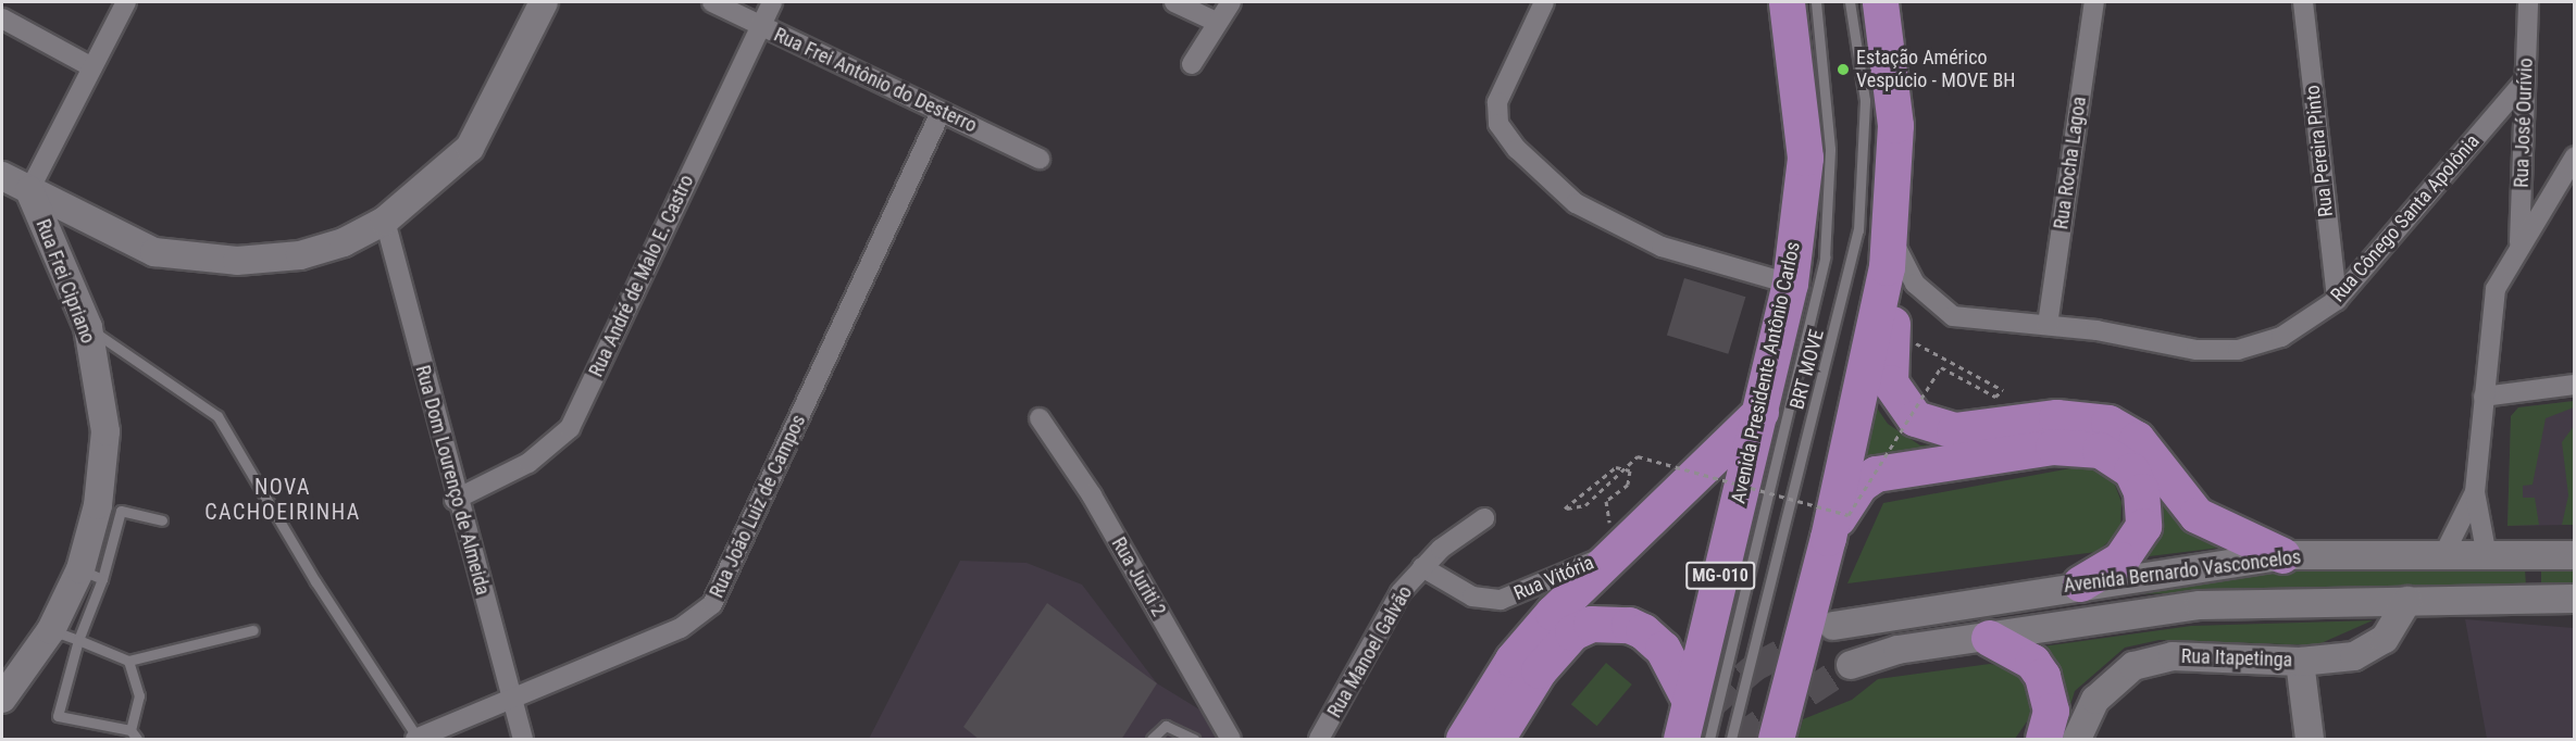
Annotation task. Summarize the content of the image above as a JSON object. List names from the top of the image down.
{
  "streets": {
    "highway": ["Avenida Presidente Antônio Carlos", "MG-010"],
    "street": [
      "Rua Frei Antônio do Desterro",
      "Rua José Ourívio",
      "Rua Pereira Pinto",
      "Rua Rocha Lagoa",
      "Rua Cônego Santa Apolônia",
      "Rua André de Malo E. Castro",
      "Rua Frei Cipriano",
      "Rua Dom Lourenço de Almeida",
      "Rua João Luiz de Campos",
      "Avenida Bernardo Vasconcelos",
      "Rua Juriti 2",
      "Rua Vitória",
      "Rua Manoel Galvão",
      "Rua Itapetinga"
    ],
    "lane": ["BRT MOVE"]
  },
  "crossings": [
    ["Rua Frei Antônio do Desterro", "Rua André de Malo E. Castro"],
    ["Rua Frei Antônio do Desterro", "Rua João Luiz de Campos"],
    ["Rua José Ourívio", "Rua Cônego Santa Apolônia"],
    ["Rua Pereira Pinto", "Rua Cônego Santa Apolônia"],
    ["Rua Rocha Lagoa", "Rua Cônego Santa Apolônia"],
    ["Rua André de Malo E. Castro", "Rua Dom Lourenço de Almeida"],
    ["Rua Dom Lourenço de Almeida", "Rua João Luiz de Campos"],
    ["Avenida Bernardo Vasconcelos", "Rua Itapetinga"],
    ["Rua Vitória", "Rua Manoel Galvão"]
  ],
  "districts": ["NOVA CACHOEIRINHA"],
  "places": ["Estação Américo Vespúcio - MOVE BH"]
}
